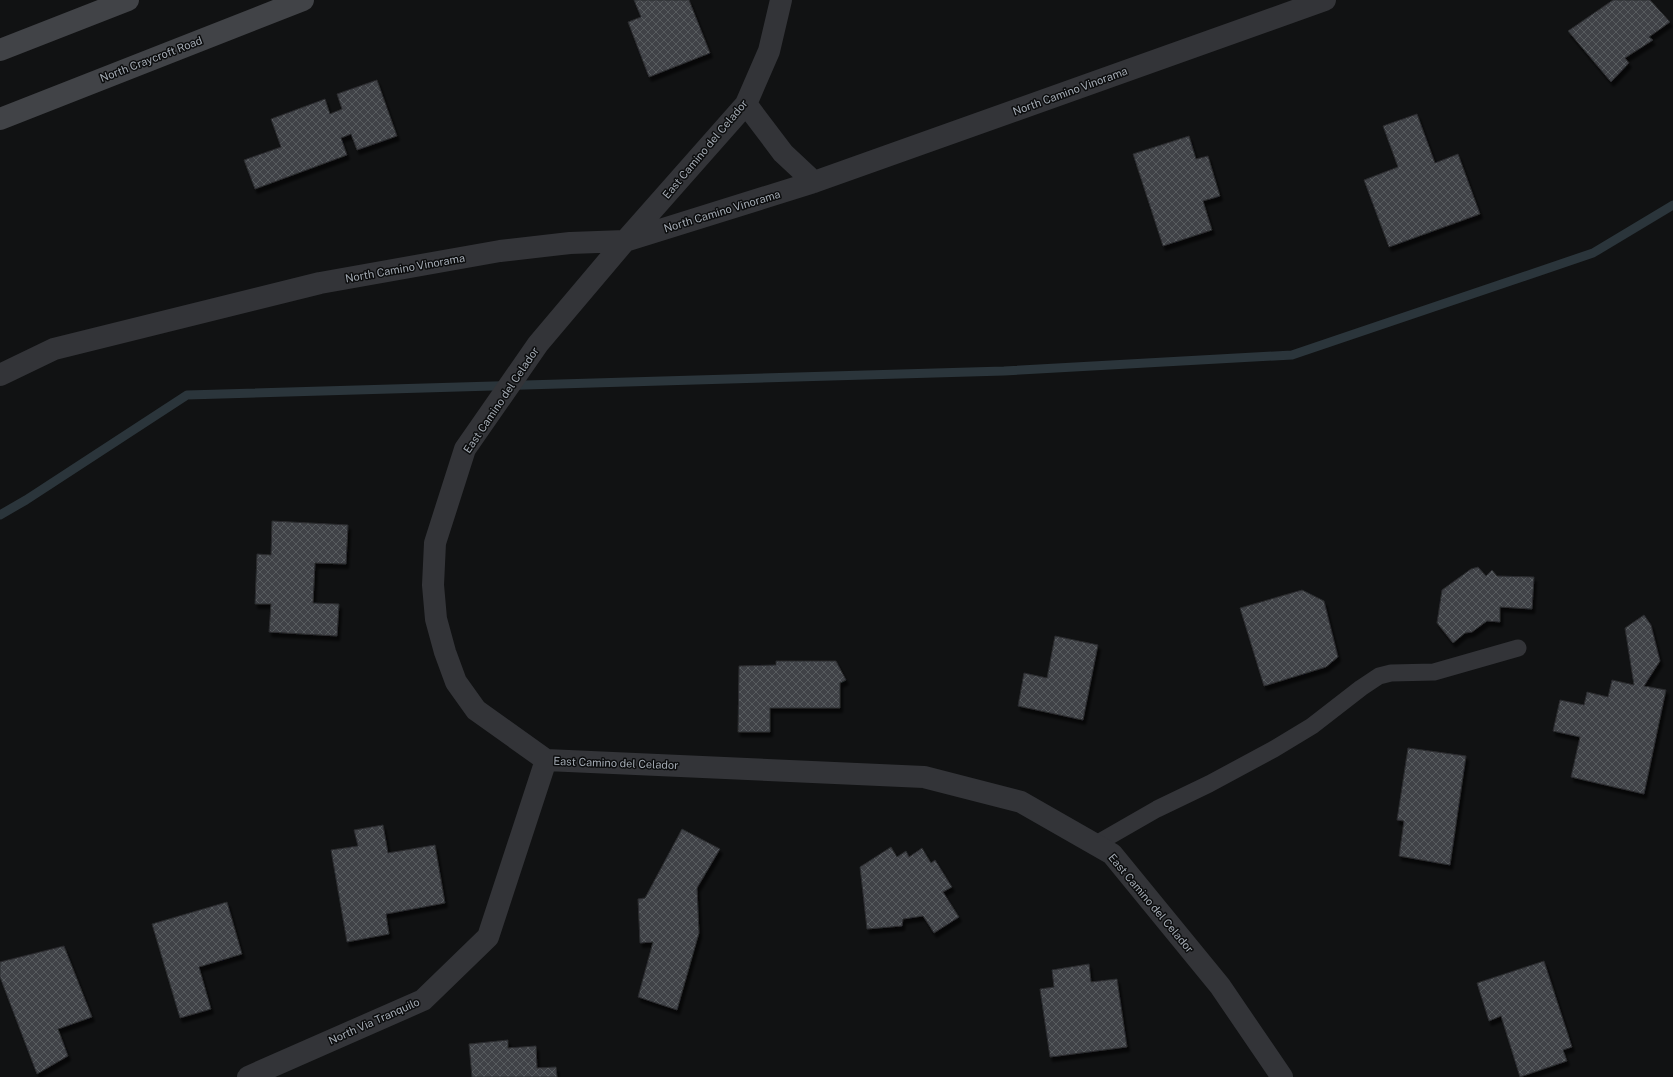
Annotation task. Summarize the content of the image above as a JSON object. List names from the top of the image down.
{
  "streets": {
    "main road": ["North Craycroft Road"],
    "street": ["North Camino Vinorama", "East Camino del Celador", "North Via Tranquilo"]
  },
  "crossings": [
    ["North Camino Vinorama", "East Camino del Celador"],
    ["East Camino del Celador", "North Via Tranquilo"]
  ]
}
